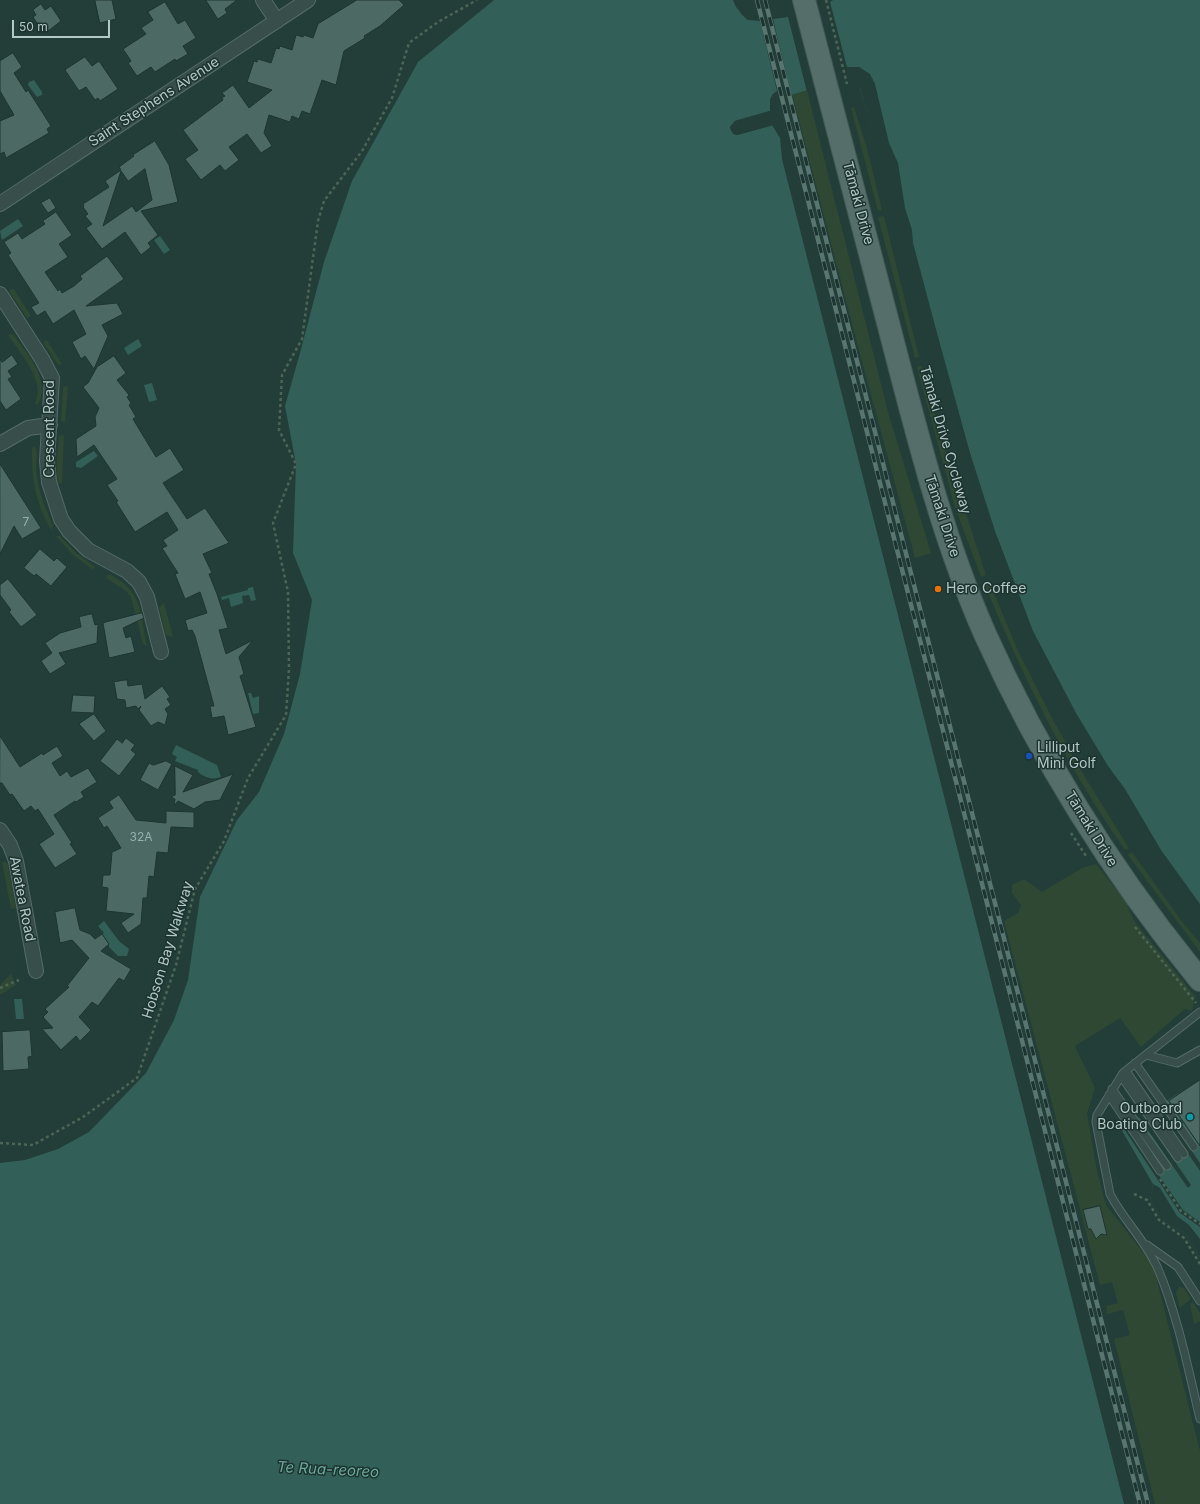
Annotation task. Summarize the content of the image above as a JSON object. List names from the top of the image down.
{
  "streets": {
    "main road": ["Tāmaki Drive"],
    "street": ["Saint Stephens Avenue", "Crescent Road", "Awatea Road"],
    "path": ["Hobson Bay Walkway"]
  },
  "water": ["Te Rua-reoreo"],
  "places": ["Hero Coffee", "Lilliput Mini Golf", "Outboard Boating Club"],
  "house_numbers": ["7", "32A"],
  "scale_bar": "50 m"
}
